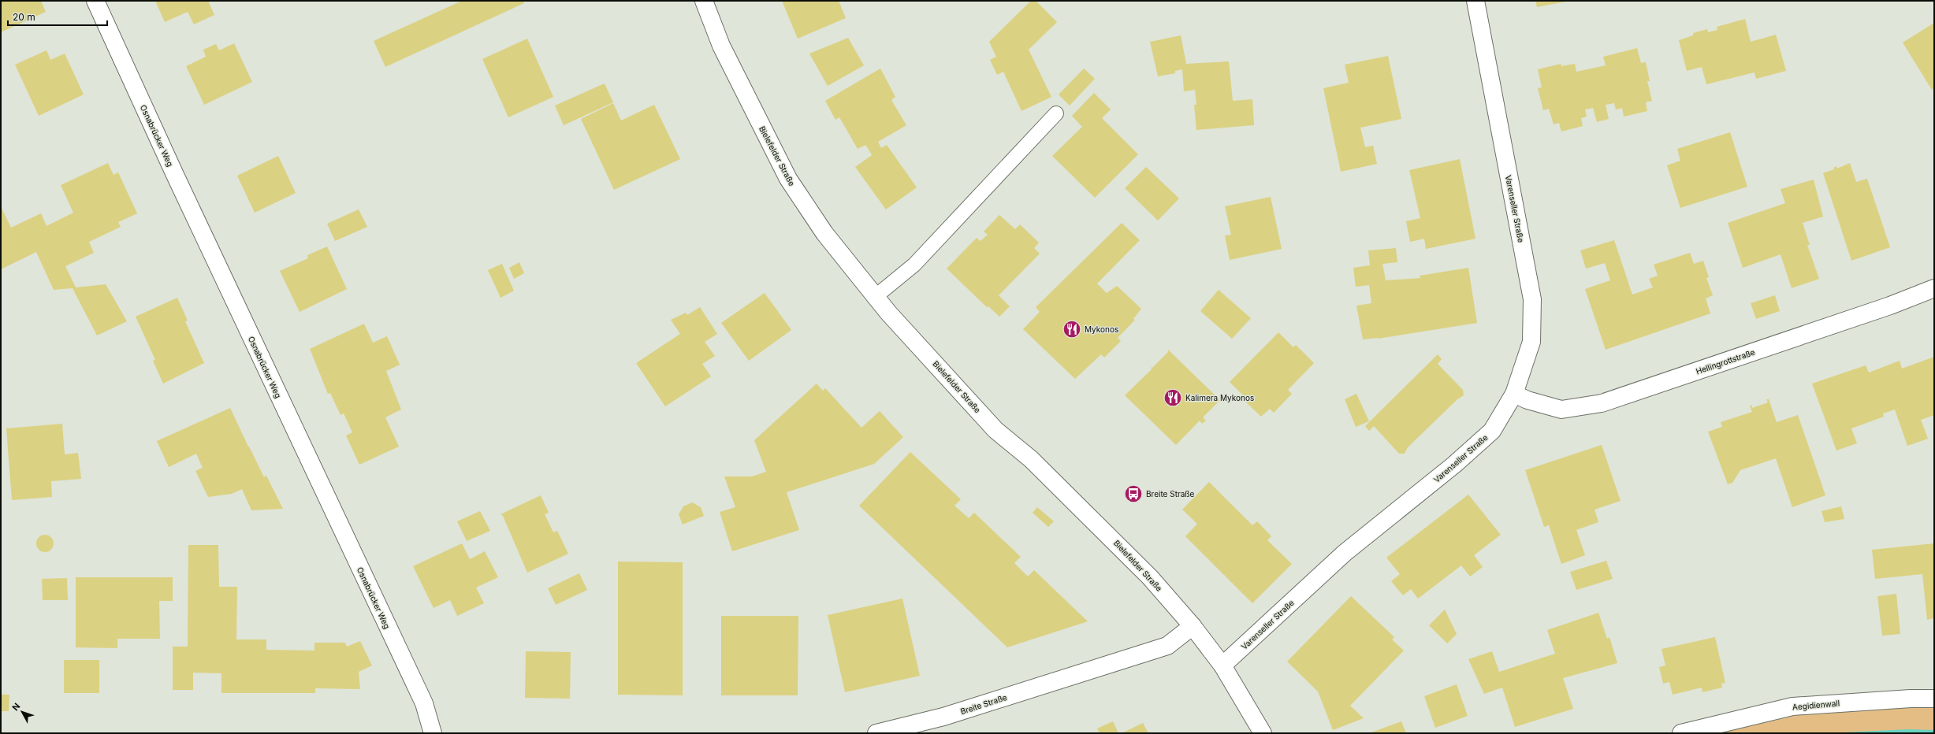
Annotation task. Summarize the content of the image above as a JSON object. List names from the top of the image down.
{
  "streets": {
    "street": [
      "Osnabrücker Weg",
      "Bielefelder Straße",
      "Varenseller Straße",
      "Hellingrottstraße",
      "Breite Straße",
      "Aegidienwall"
    ]
  },
  "crossings": [
    ["Bielefelder Straße", "Varenseller Straße"],
    ["Bielefelder Straße", "Breite Straße"],
    ["Varenseller Straße", "Hellingrottstraße"]
  ],
  "places": {
    "restaurant": ["Mykonos", "Kalimera Mykonos"],
    "bus stop": ["Breite Straße"]
  },
  "scale_bar": "20 m",
  "north": "top left"
}
